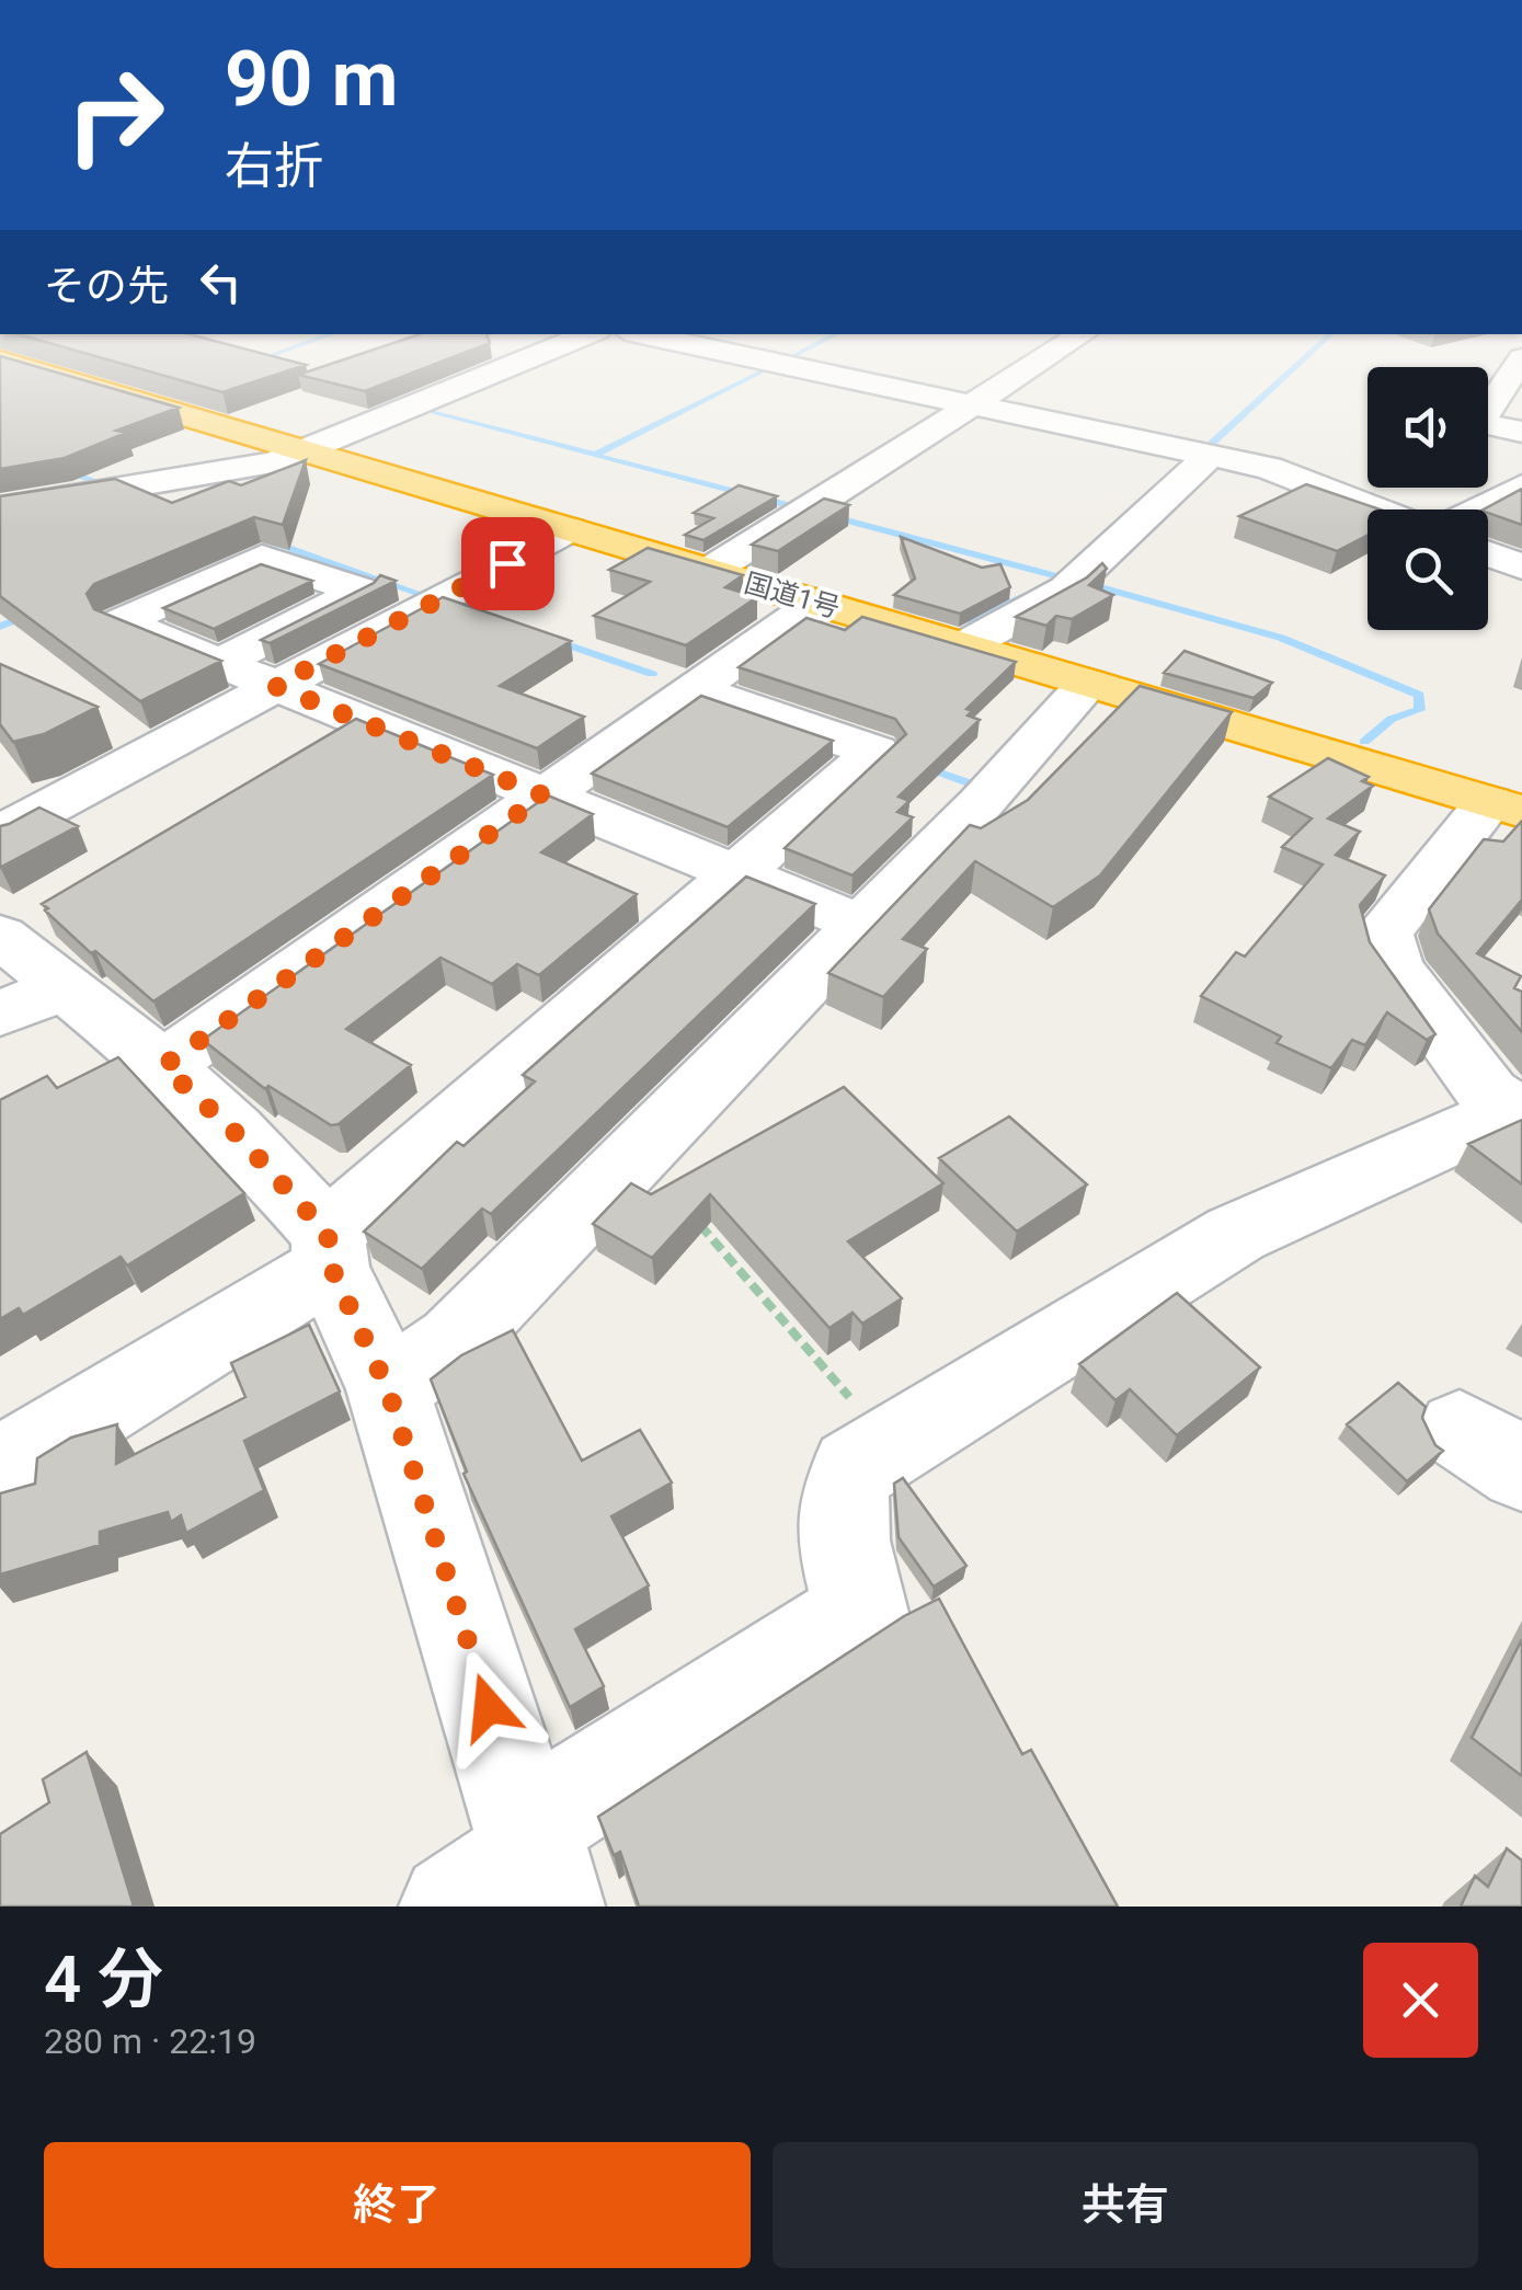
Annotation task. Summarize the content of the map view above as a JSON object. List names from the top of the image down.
{
  "streets": {
    "highway": ["国道1号"]
  },
  "page": {
    "turn": ["90 m", "右折"],
    "then": "その先",
    "heading": ["4 分", "280 m · 22:19"],
    "buttons": ["終了", "共有"]
  }
}
